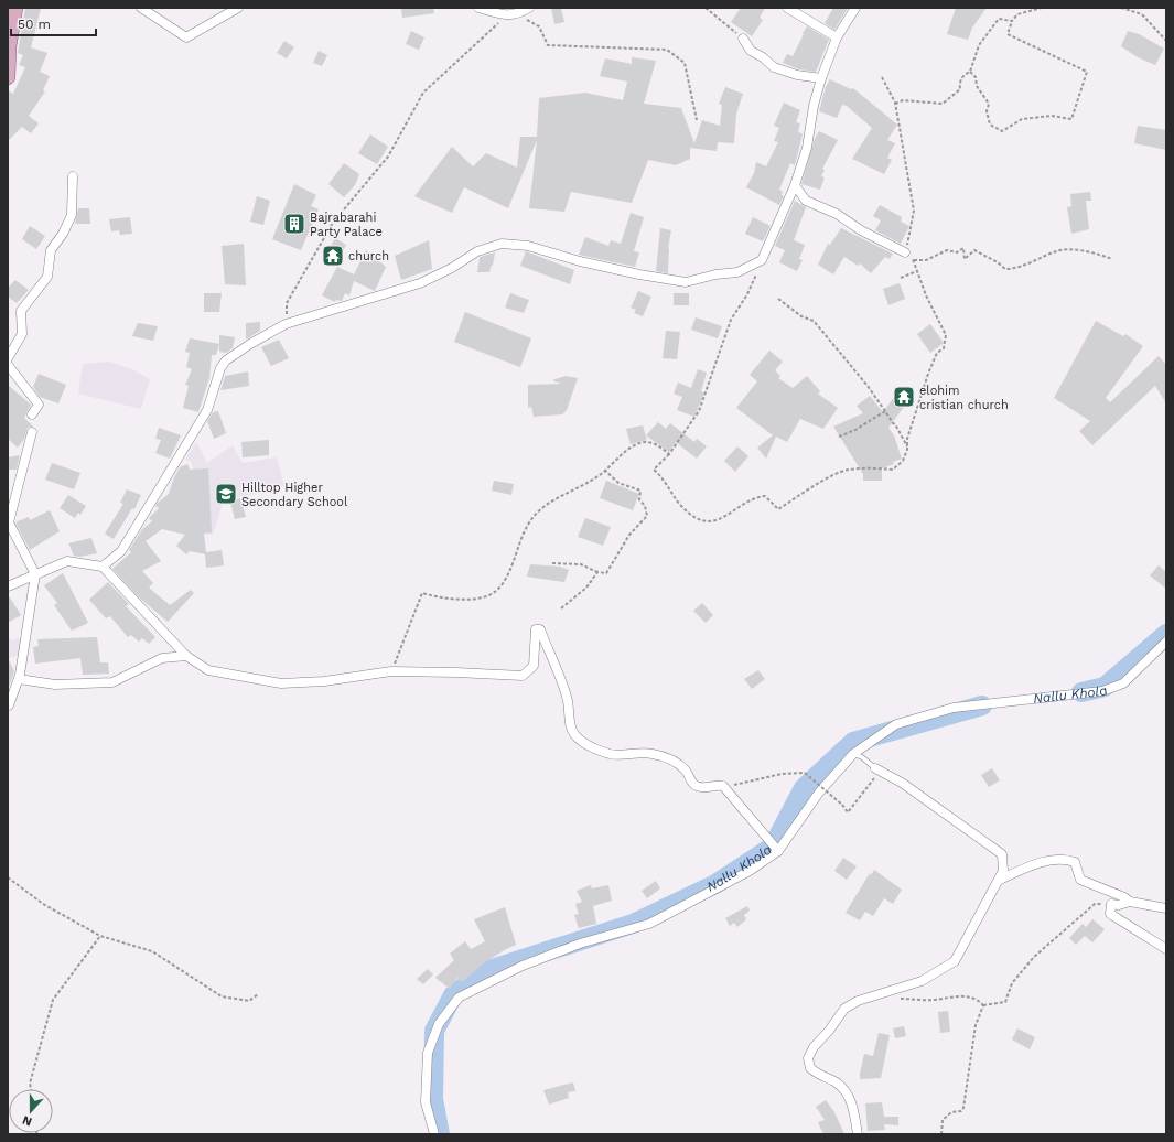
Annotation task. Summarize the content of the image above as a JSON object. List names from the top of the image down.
{
  "water": ["Nallu Khola"],
  "places": {
    "building": ["Bajrabarahi Party Palace"],
    "temple": ["church", "elohim cristian church"],
    "school or university": ["Hilltop Higher Secondary School"]
  },
  "scale_bar": "50 m",
  "north": "bottom"
}
